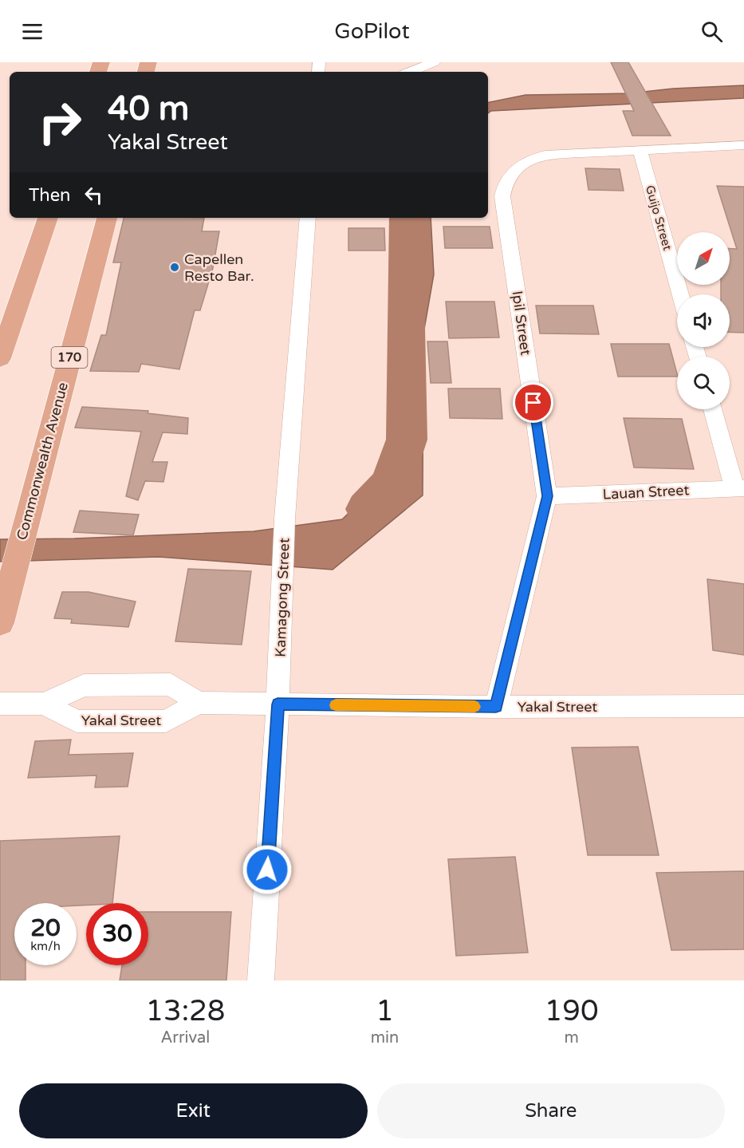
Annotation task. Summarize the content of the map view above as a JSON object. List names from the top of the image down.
{
  "streets": {
    "main road": ["170", "Commonwealth Avenue"],
    "street": [
      "Guijo Street",
      "Ipil Street",
      "Lauan Street",
      "Kamagong Street",
      "Yakal Street"
    ]
  },
  "crossings": [
    ["Guijo Street", "Ipil Street"],
    ["Ipil Street", "Lauan Street"],
    ["Ipil Street", "Yakal Street"],
    ["Kamagong Street", "Yakal Street"]
  ],
  "places": ["Capellen Resto Bar."],
  "north": "top right",
  "page": {
    "header": "GoPilot",
    "turn": ["40 m", "Yakal Street"],
    "then": "Then",
    "speed": "20 km/h",
    "limit": "30",
    "eta": [
      "13:28",
      "Arrival",
      "1",
      "min",
      "190",
      "m"
    ],
    "buttons": ["Exit", "Share"]
  }
}
